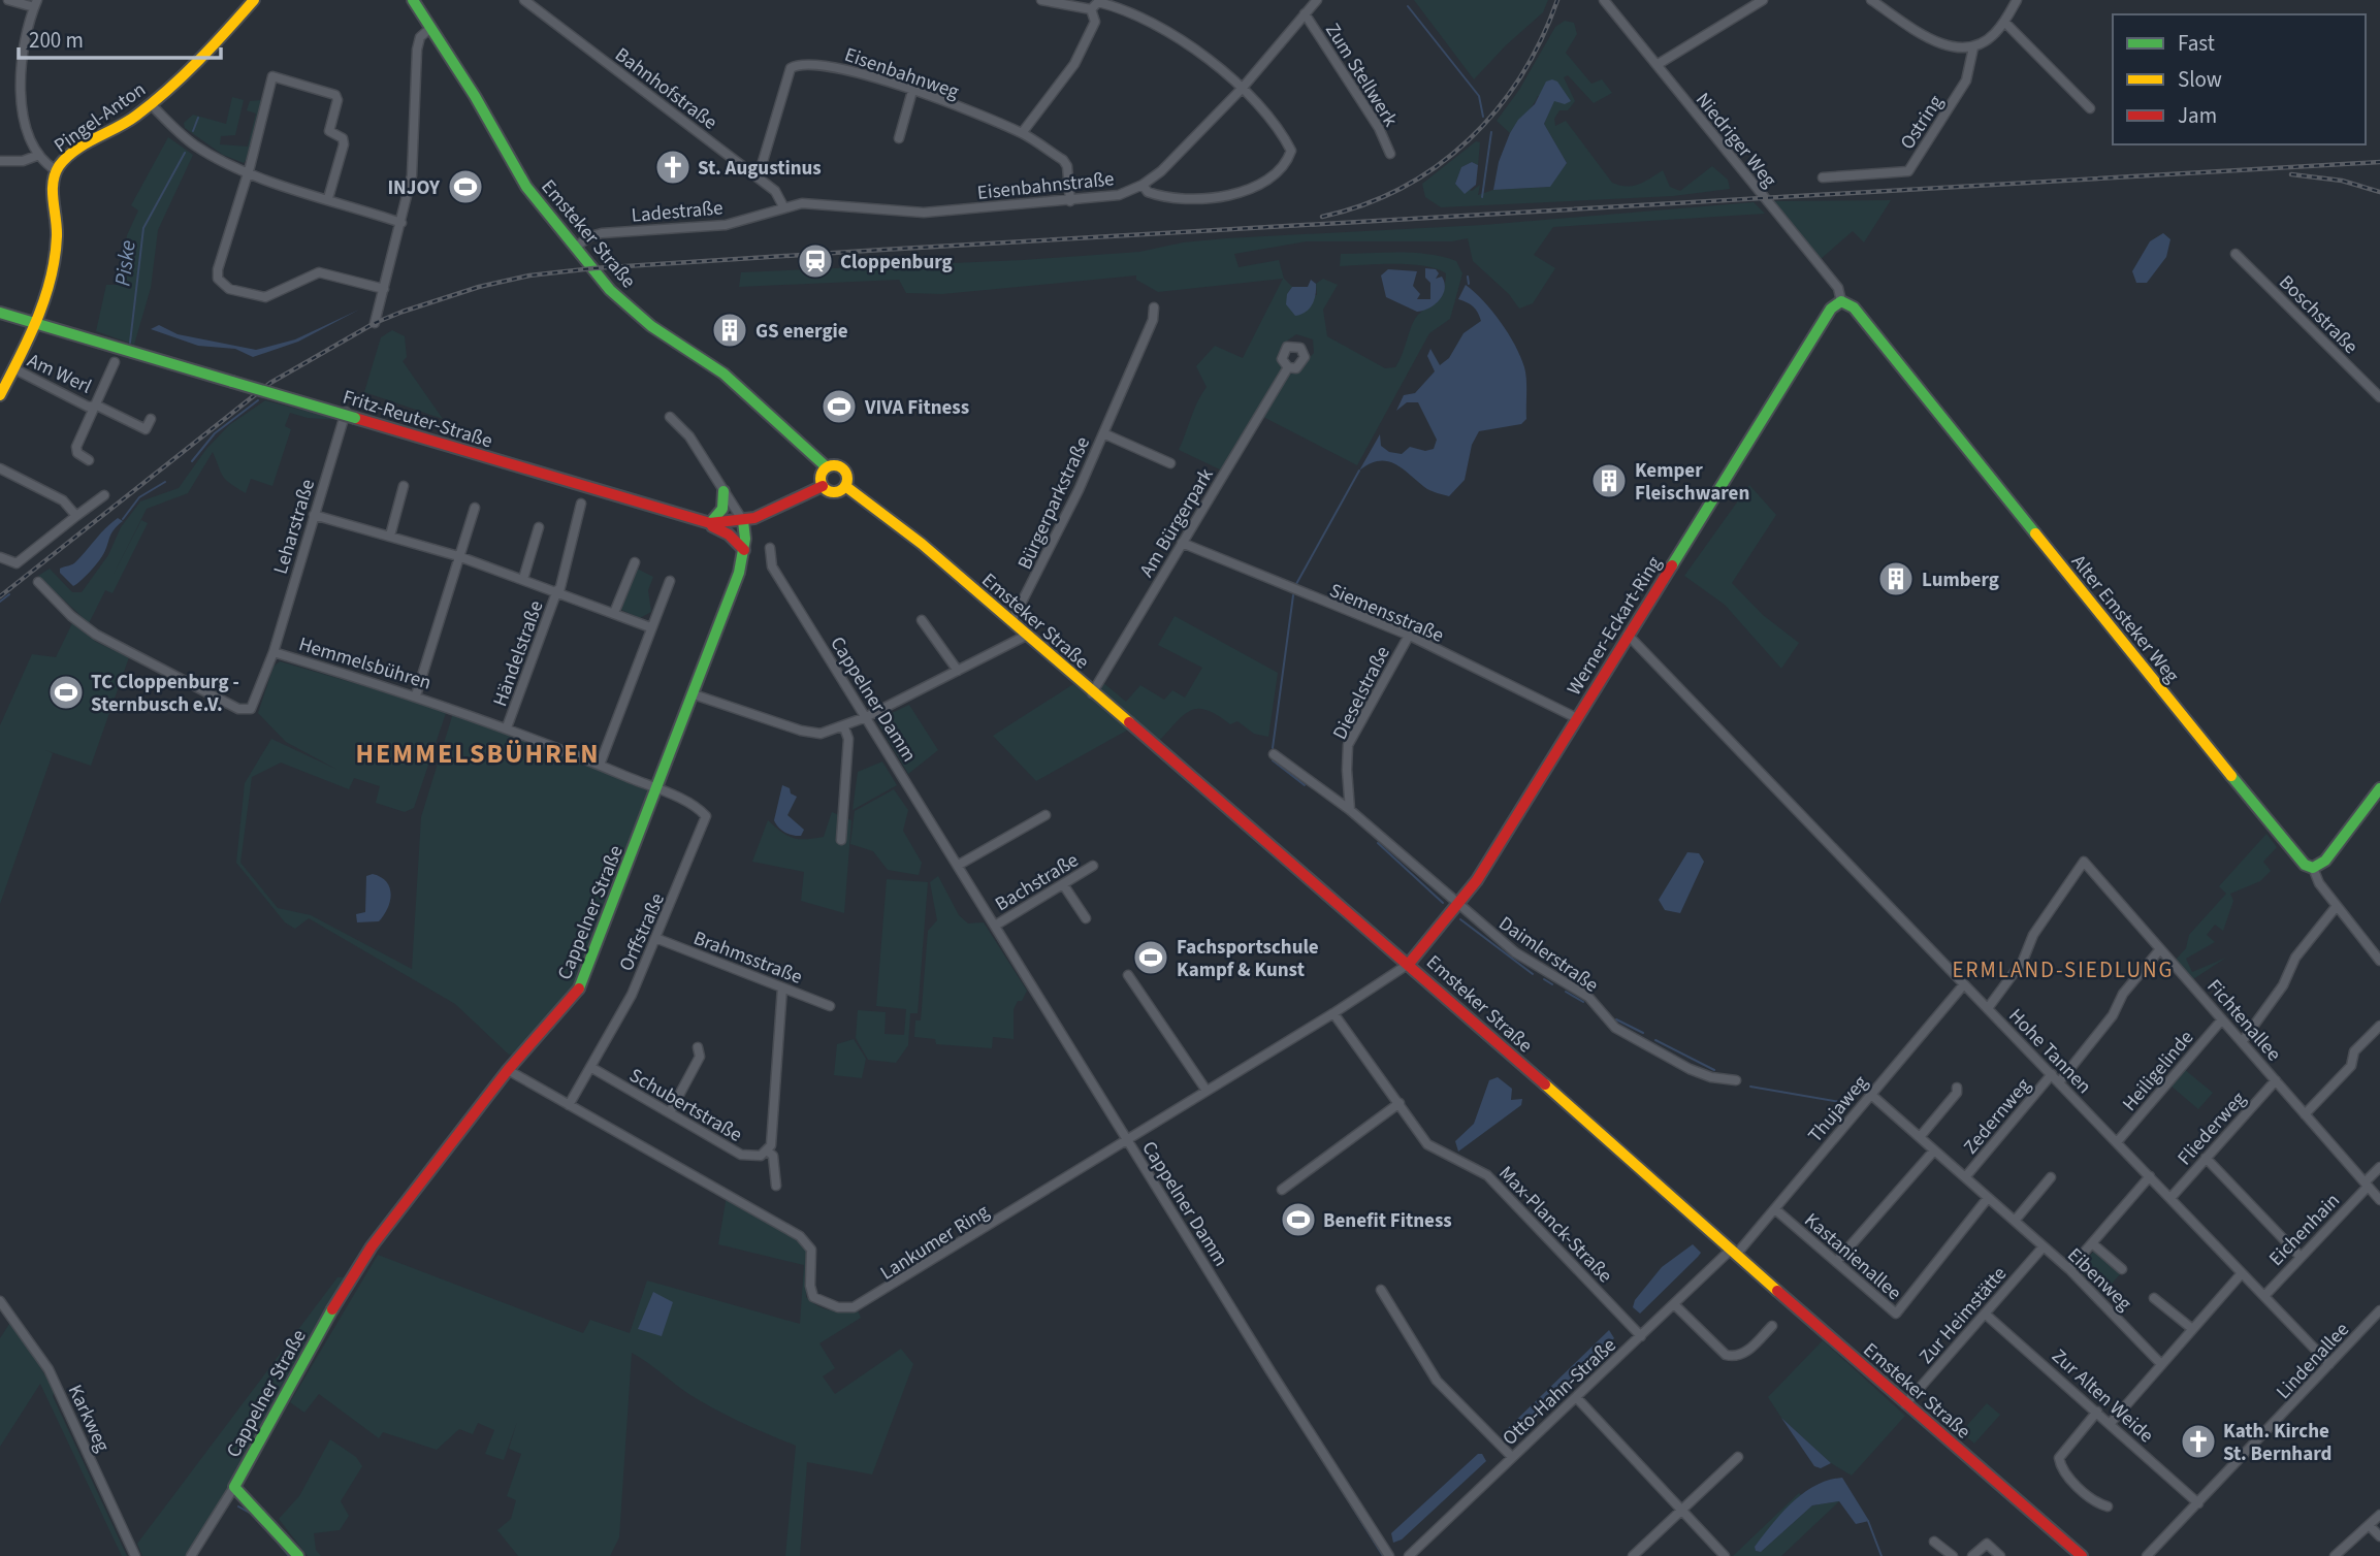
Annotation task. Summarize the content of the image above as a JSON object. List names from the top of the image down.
{
  "streets": {
    "street": [
      "Eisenbahnweg",
      "Zum Stellwerk",
      "Bahnhofstraße",
      "Pingel-Anton",
      "Ostring",
      "Niedriger Weg",
      "Eisenbahnstraße",
      "Ladestraße",
      "Emsteker Straße",
      "Boschstraße",
      "Am Werl",
      "Fritz-Reuter-Straße",
      "Bürgerparkstraße",
      "Am Bürgerpark",
      "Leharstraße",
      "Siemensstraße",
      "Alter Emsteker Weg",
      "Werner-Eckart-Ring",
      "Händelstraße",
      "Hemmelsbühren",
      "Dieselstraße",
      "Cappelner Damm",
      "Bachstraße",
      "Cappelner Straße",
      "Orffstraße",
      "Daimlerstraße",
      "Brahmsstraße",
      "Fichtenallee",
      "Hohe Tannen",
      "Heiligelinde",
      "Schubertstraße",
      "Thujaweg",
      "Zedernweg",
      "Fliederweg",
      "Max-Planck-Straße",
      "Eichenhain",
      "Lankumer Ring",
      "Kastanienallee",
      "Eibenweg",
      "Zur Heimstätte",
      "Lindenallee",
      "Otto-Hahn-Straße",
      "Zur Alten Weide",
      "Karkweg"
    ]
  },
  "crossings": [
    ["Eisenbahnweg", "Bahnhofstraße"],
    ["Eisenbahnweg", "Eisenbahnstraße"],
    ["Zum Stellwerk", "Eisenbahnstraße"],
    ["Bahnhofstraße", "Eisenbahnstraße"],
    ["Bahnhofstraße", "Ladestraße"],
    ["Niedriger Weg", "Alter Emsteker Weg"],
    ["Niedriger Weg", "Werner-Eckart-Ring"],
    ["Eisenbahnstraße", "Ladestraße"],
    ["Ladestraße", "Emsteker Straße"],
    ["Emsteker Straße", "Fritz-Reuter-Straße"],
    ["Emsteker Straße", "Bürgerparkstraße"],
    ["Emsteker Straße", "Am Bürgerpark"],
    ["Emsteker Straße", "Werner-Eckart-Ring"],
    ["Emsteker Straße", "Thujaweg"],
    ["Emsteker Straße", "Lankumer Ring"],
    ["Emsteker Straße", "Zur Heimstätte"],
    ["Emsteker Straße", "Otto-Hahn-Straße"],
    ["Fritz-Reuter-Straße", "Leharstraße"],
    ["Fritz-Reuter-Straße", "Cappelner Straße"],
    ["Am Bürgerpark", "Siemensstraße"],
    ["Leharstraße", "Hemmelsbühren"],
    ["Siemensstraße", "Werner-Eckart-Ring"],
    ["Siemensstraße", "Dieselstraße"],
    ["Alter Emsteker Weg", "Werner-Eckart-Ring"],
    ["Werner-Eckart-Ring", "Daimlerstraße"],
    ["Werner-Eckart-Ring", "Hohe Tannen"],
    ["Werner-Eckart-Ring", "Lankumer Ring"],
    ["Händelstraße", "Hemmelsbühren"],
    ["Hemmelsbühren", "Cappelner Straße"],
    ["Hemmelsbühren", "Orffstraße"],
    ["Cappelner Damm", "Bachstraße"],
    ["Cappelner Damm", "Lankumer Ring"],
    ["Cappelner Straße", "Orffstraße"],
    ["Cappelner Straße", "Lankumer Ring"],
    ["Orffstraße", "Brahmsstraße"],
    ["Orffstraße", "Schubertstraße"],
    ["Orffstraße", "Lankumer Ring"],
    ["Brahmsstraße", "Schubertstraße"],
    ["Fichtenallee", "Hohe Tannen"],
    ["Fichtenallee", "Heiligelinde"],
    ["Fichtenallee", "Fliederweg"],
    ["Fichtenallee", "Eichenhain"],
    ["Hohe Tannen", "Heiligelinde"],
    ["Hohe Tannen", "Thujaweg"],
    ["Hohe Tannen", "Zedernweg"],
    ["Hohe Tannen", "Fliederweg"],
    ["Hohe Tannen", "Eichenhain"],
    ["Hohe Tannen", "Lindenallee"],
    ["Thujaweg", "Kastanienallee"],
    ["Thujaweg", "Eibenweg"],
    ["Thujaweg", "Otto-Hahn-Straße"],
    ["Zedernweg", "Eibenweg"],
    ["Max-Planck-Straße", "Lankumer Ring"],
    ["Max-Planck-Straße", "Otto-Hahn-Straße"],
    ["Kastanienallee", "Eibenweg"],
    ["Eibenweg", "Zur Heimstätte"],
    ["Zur Heimstätte", "Zur Alten Weide"],
    ["Lindenallee", "Zur Alten Weide"]
  ],
  "districts": ["HEMMELSBÜHREN", "ERMLAND-SIEDLUNG"],
  "water": ["Piske"],
  "places": {
    "church": ["St. Augustinus", "Kath. Kirche St. Bernhard"],
    "sports": [
      "INJOY",
      "VIVA Fitness",
      "TC Cloppenburg - Sternbusch e.V.",
      "Fachsportschule Kampf & Kunst",
      "Benefit Fitness"
    ],
    "station": ["Cloppenburg"],
    "building": ["GS energie", "Kemper Fleischwaren", "Lumberg"]
  },
  "legend": ["Fast", "Slow", "Jam"],
  "scale_bar": "200 m"
}
